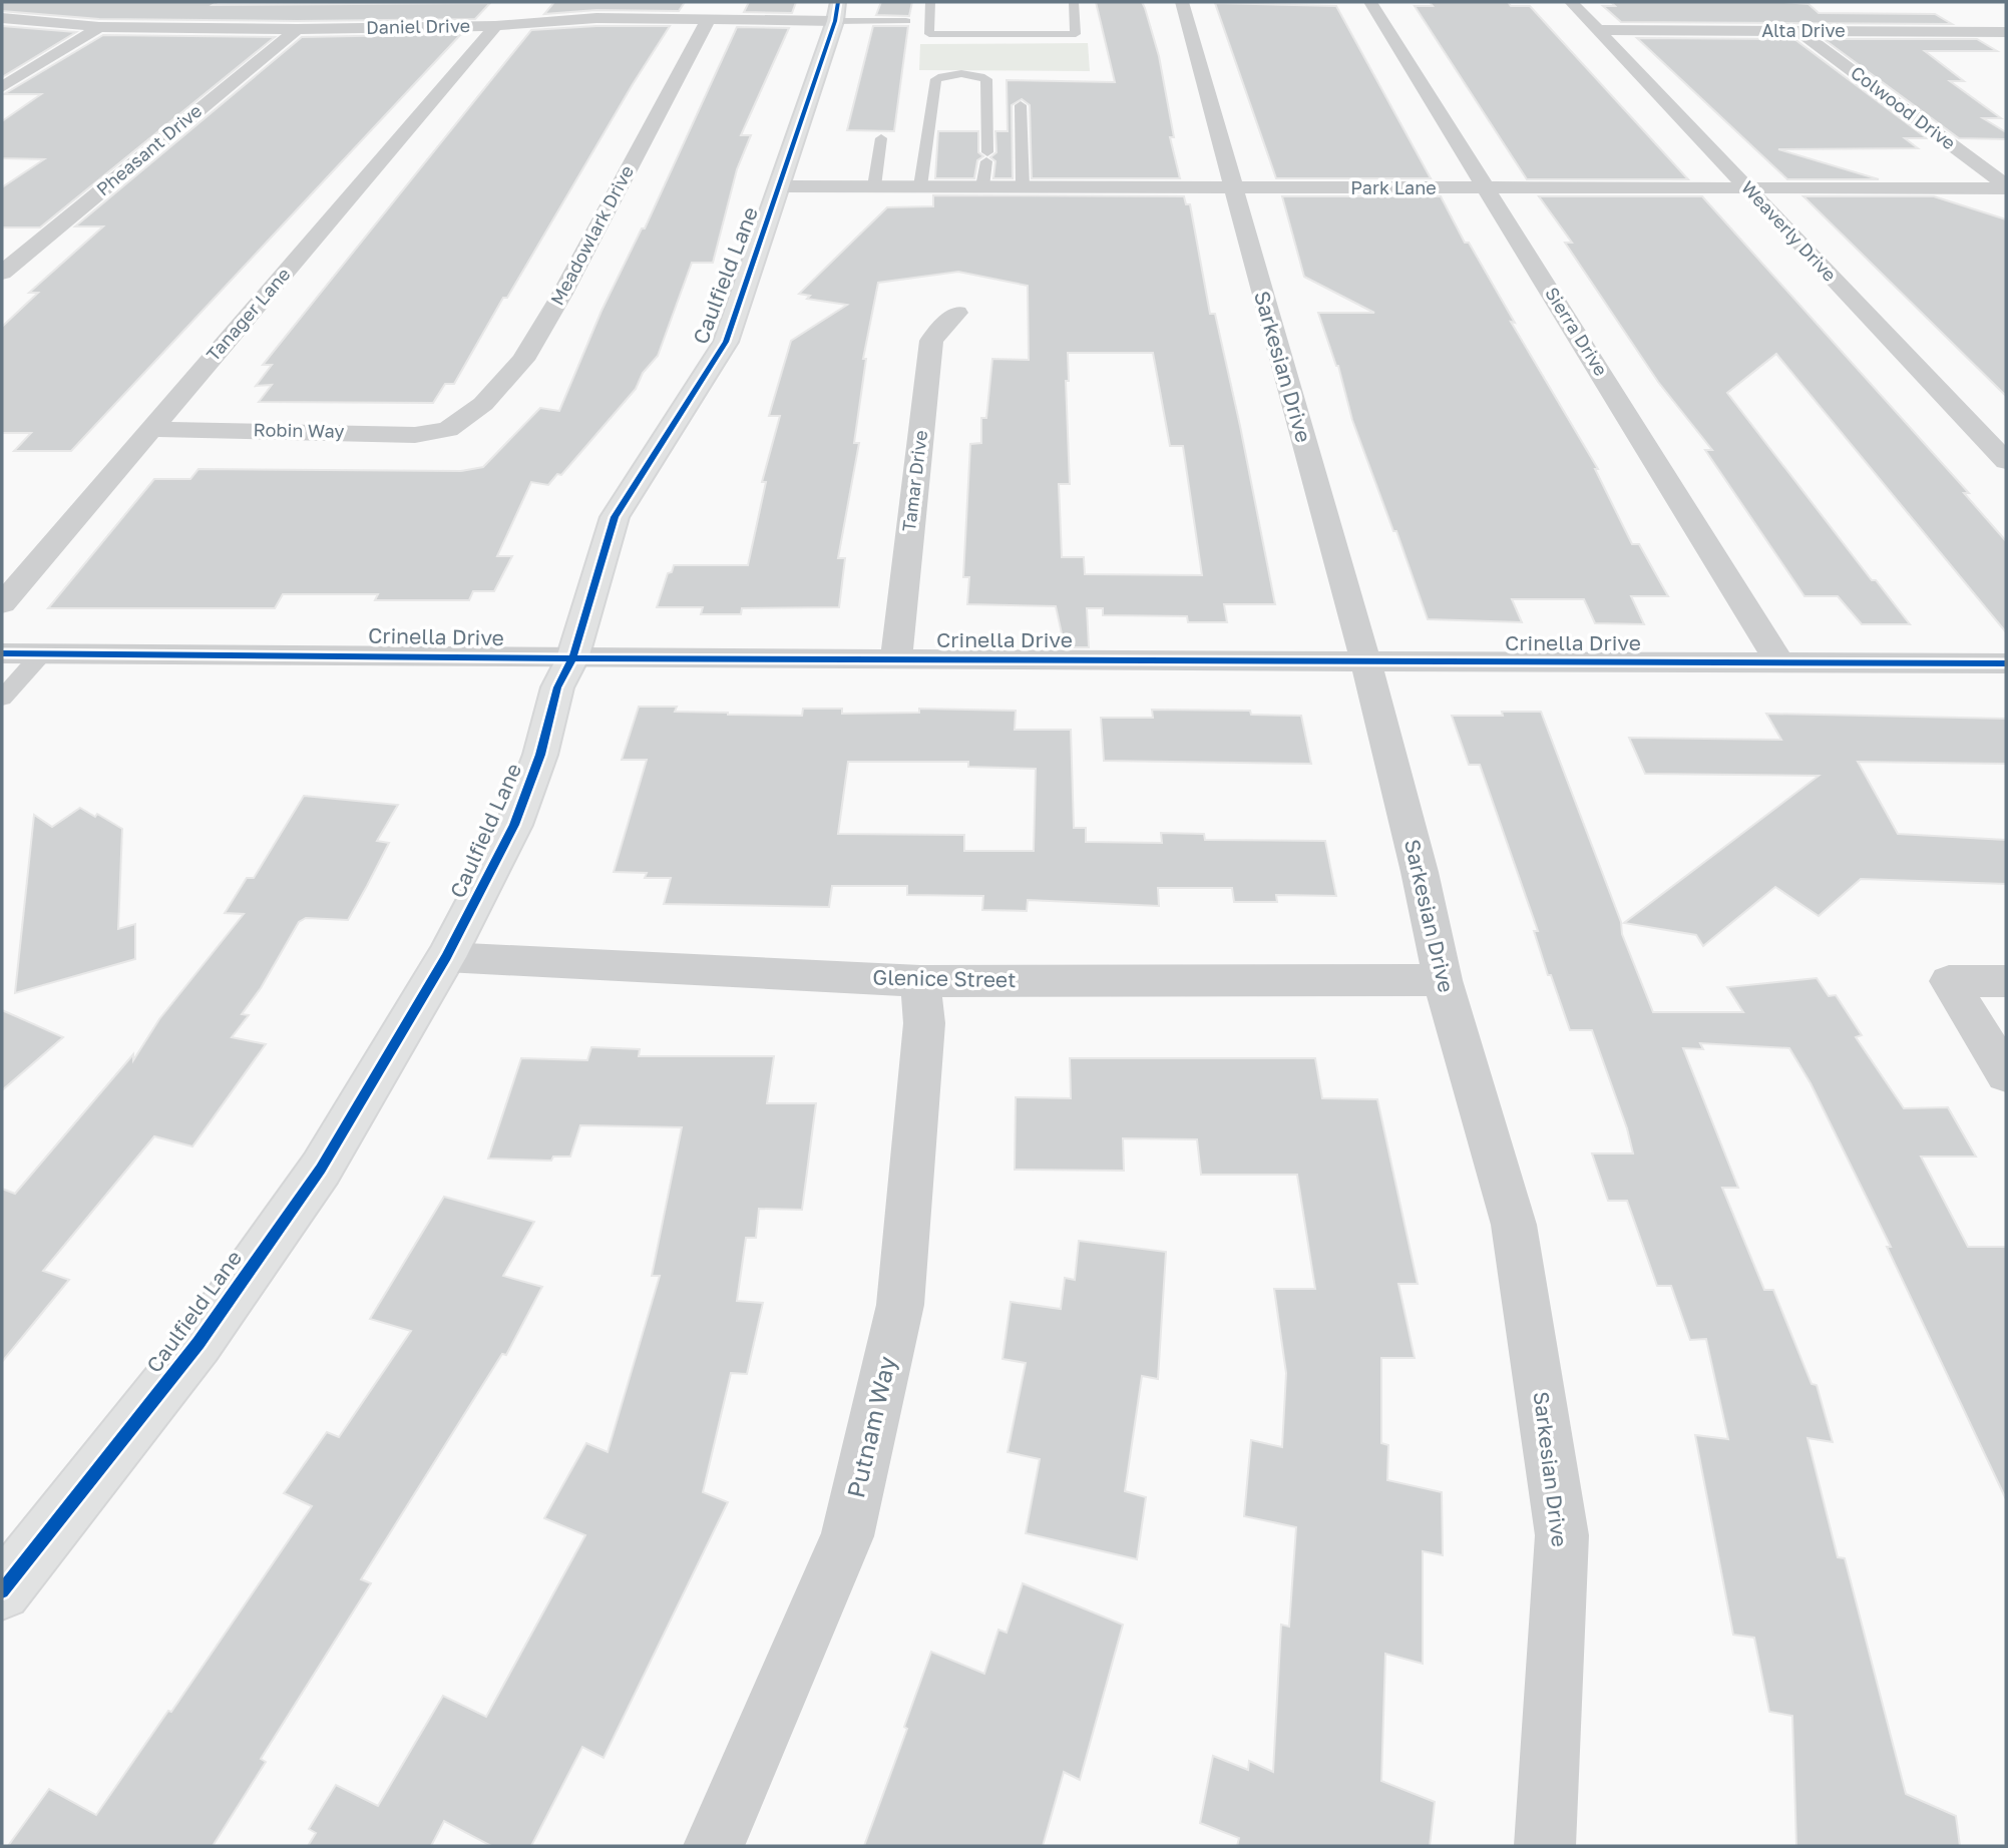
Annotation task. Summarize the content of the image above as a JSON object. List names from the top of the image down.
{
  "streets": {
    "main road": ["Caulfield Lane"],
    "street": [
      "Daniel Drive",
      "Alta Drive",
      "Colwood Drive",
      "Pheasant Drive",
      "Park Lane",
      "Weaverly Drive",
      "Meadowlark Drive",
      "Tanager Lane",
      "Sierra Drive",
      "Sarkesian Drive",
      "Robin Way",
      "Tamar Drive",
      "Crinella Drive",
      "Glenice Street",
      "Putnam Way"
    ]
  },
  "crossings": [
    ["Daniel Drive", "Pheasant Drive"],
    ["Daniel Drive", "Meadowlark Drive"],
    ["Daniel Drive", "Caulfield Lane"],
    ["Daniel Drive", "Tanager Lane"],
    ["Alta Drive", "Colwood Drive"],
    ["Alta Drive", "Weaverly Drive"],
    ["Colwood Drive", "Park Lane"],
    ["Park Lane", "Weaverly Drive"],
    ["Park Lane", "Caulfield Lane"],
    ["Park Lane", "Sierra Drive"],
    ["Park Lane", "Sarkesian Drive"],
    ["Meadowlark Drive", "Robin Way"],
    ["Caulfield Lane", "Crinella Drive"],
    ["Caulfield Lane", "Glenice Street"],
    ["Tanager Lane", "Robin Way"],
    ["Sierra Drive", "Crinella Drive"],
    ["Sarkesian Drive", "Crinella Drive"],
    ["Sarkesian Drive", "Glenice Street"],
    ["Tamar Drive", "Crinella Drive"],
    ["Glenice Street", "Putnam Way"]
  ]
}
